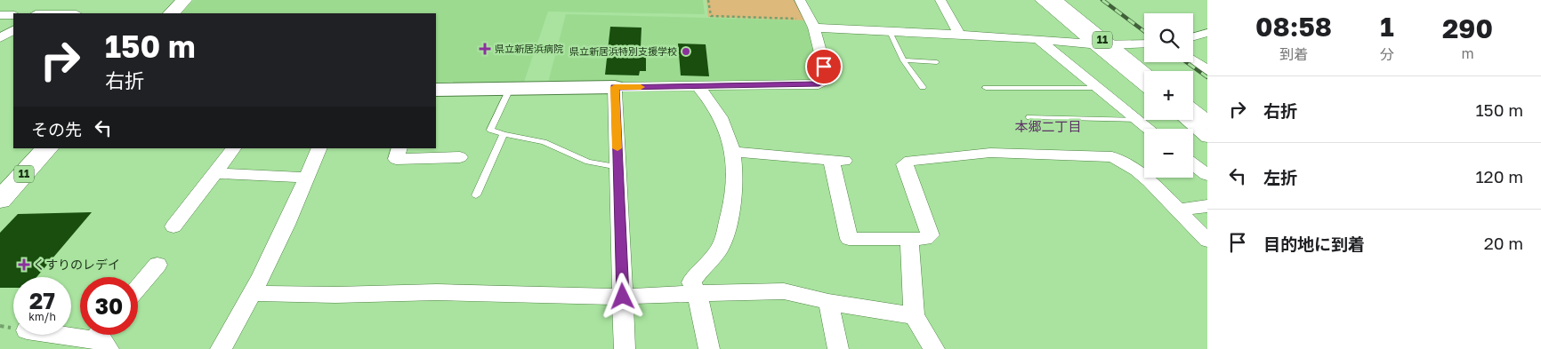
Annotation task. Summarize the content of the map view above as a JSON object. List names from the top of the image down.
{
  "streets": {
    "highway": ["11"]
  },
  "districts": ["本郷二丁目"],
  "places": {
    "health": ["県立新居浜病院", "くすりのレデイ"],
    "other": ["県立新居浜特別支援学校"]
  },
  "page": {
    "eta": [
      "08:58",
      "到着",
      "1",
      "分",
      "290",
      "m"
    ],
    "map_buttons": ["+", "−"],
    "turn": ["150 m", "右折"],
    "list": [
      {
        "name": "右折",
        "value": "150 m"
      },
      {
        "name": "左折",
        "value": "120 m"
      },
      {
        "name": "目的地に到着",
        "value": "20 m"
      }
    ],
    "then": "その先",
    "speed": "27 km/h",
    "limit": "30"
  }
}
